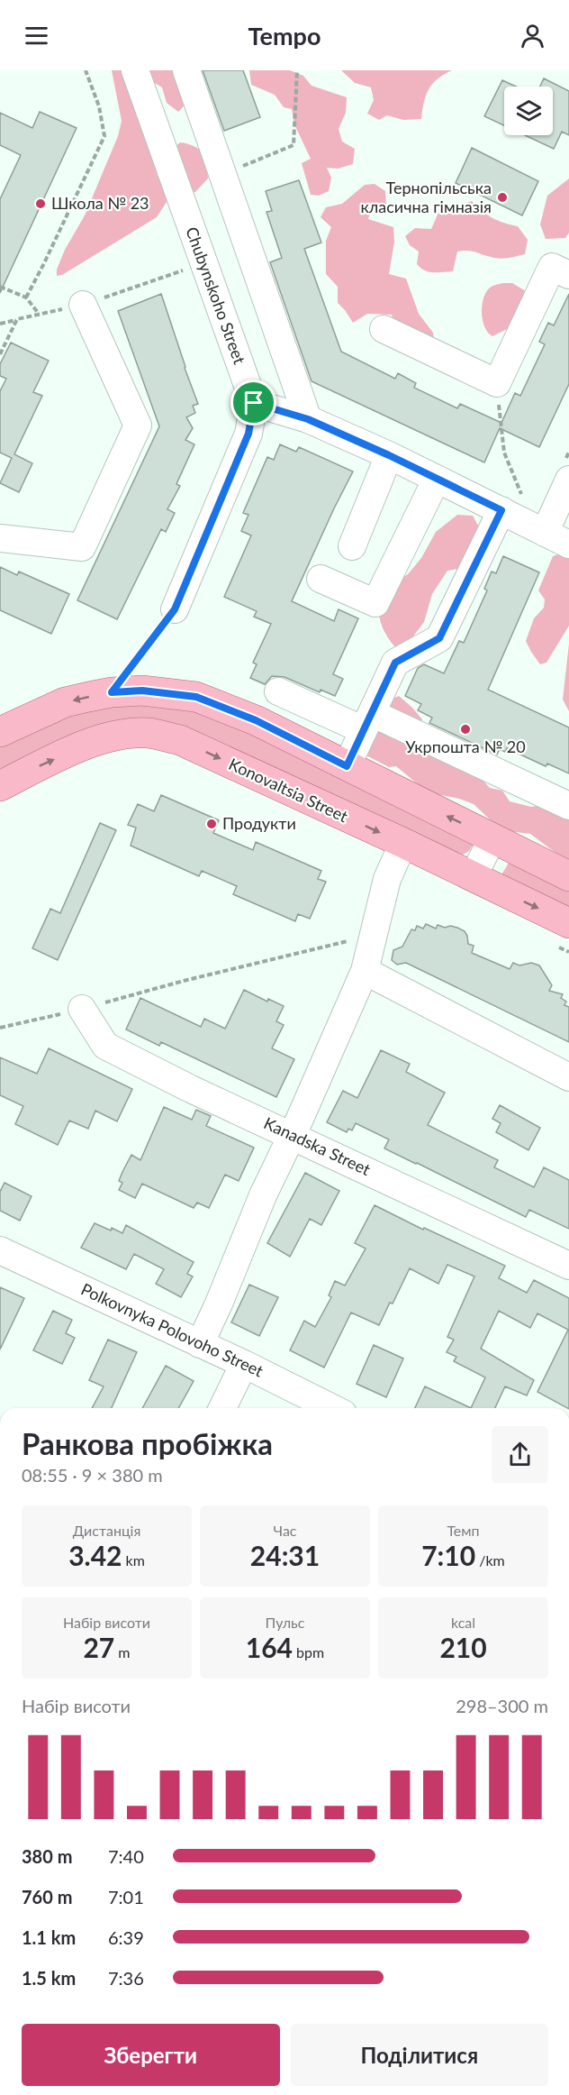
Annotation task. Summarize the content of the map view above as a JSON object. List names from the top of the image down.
{
  "streets": {
    "main road": ["Konovaltsia Street"],
    "street": ["Chubynskoho Street", "Kanadska Street", "Polkovnyka Polovoho Street"]
  },
  "places": [
    "Тернопільська класична гімназія",
    "Школа № 23",
    "Укрпошта № 20",
    "Продукти"
  ],
  "page": {
    "header": "Tempo",
    "heading": ["Ранкова пробіжка", "08:55 · 9 × 380 m"],
    "stats": [
      ["Дистанція", "3.42 km"],
      ["Час", "24:31"],
      ["Темп", "7:10 /km"],
      ["Набір висоти", "27 m"],
      ["Пульс", "164 bpm"],
      ["kcal", "210"]
    ],
    "chart": ["Набір висоти", "298–300 m"],
    "list": [
      {
        "name": "380 m",
        "note": "7:40"
      },
      {
        "name": "760 m",
        "note": "7:01"
      },
      {
        "name": "1.1 km",
        "note": "6:39"
      },
      {
        "name": "1.5 km",
        "note": "7:36"
      }
    ],
    "buttons": ["Зберегти", "Поділитися"]
  }
}
